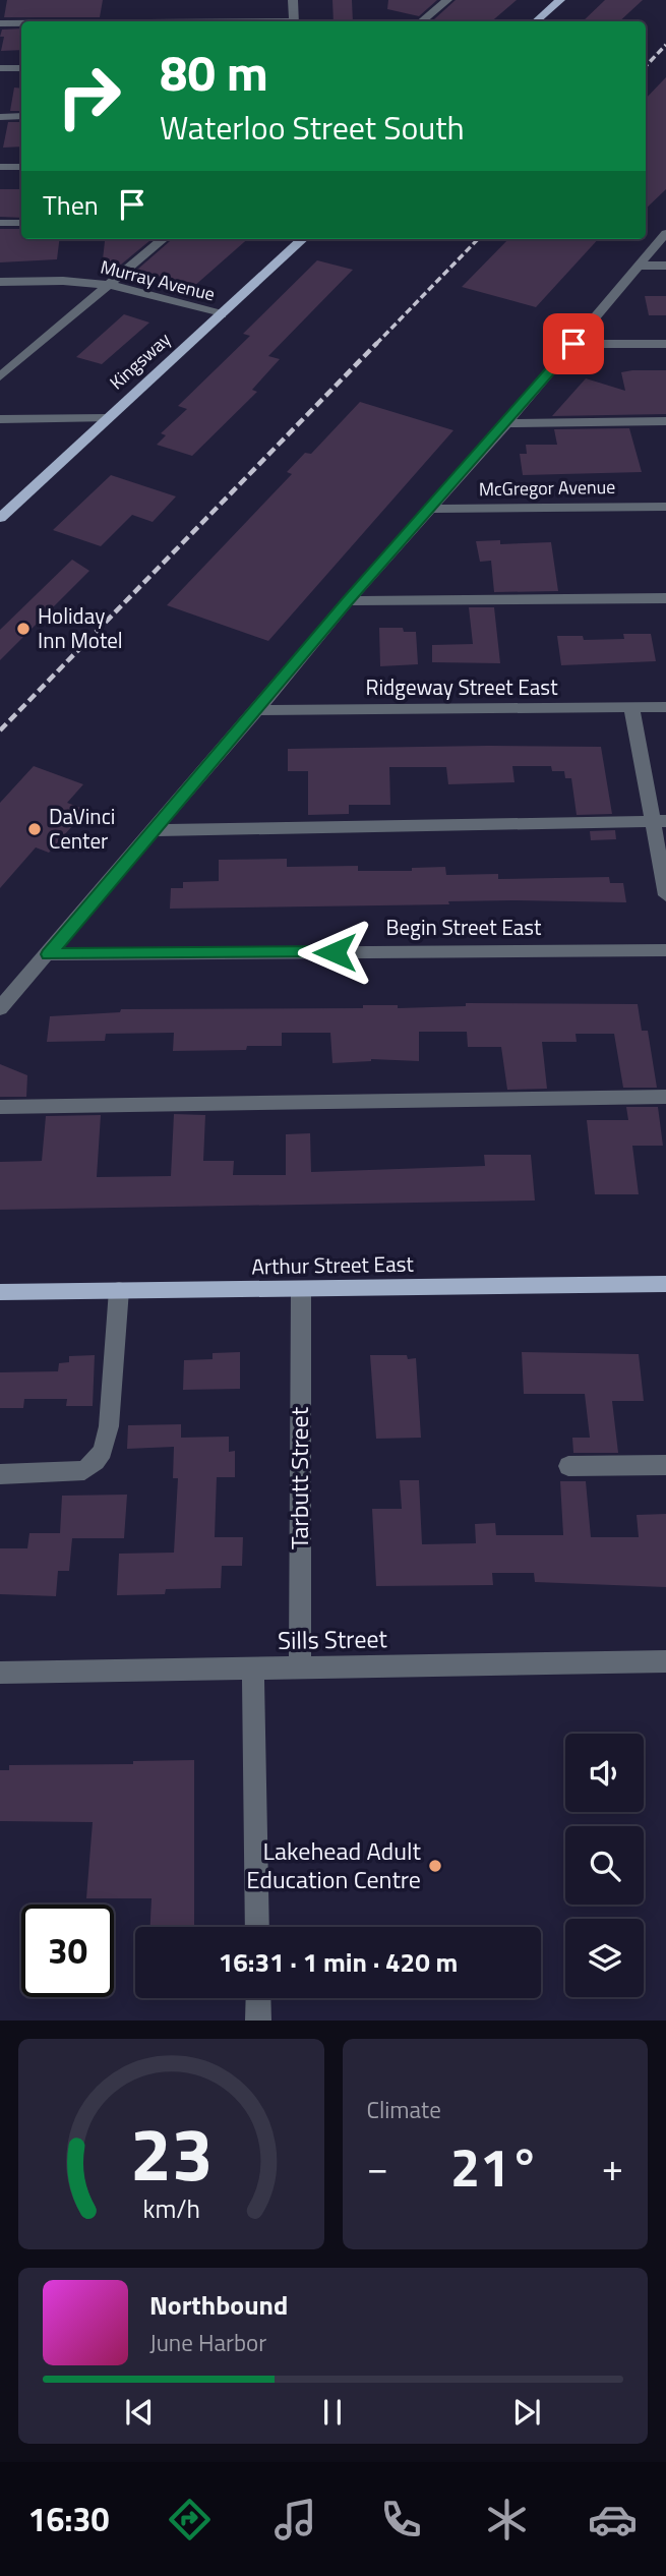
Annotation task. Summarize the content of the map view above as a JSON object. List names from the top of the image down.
{
  "streets": {
    "main road": ["Kingsway", "Arthur Street East"],
    "street": [
      "Murray Avenue",
      "McGregor Avenue",
      "Ridgeway Street East",
      "Begin Street East",
      "Tarbutt Street",
      "Sills Street"
    ]
  },
  "crossings": [
    ["Murray Avenue", "Kingsway"],
    ["Arthur Street East", "Tarbutt Street"],
    ["Tarbutt Street", "Sills Street"]
  ],
  "places": ["Holiday Inn Motel", "DaVinci Center", "Lakehead Adult Education Centre"],
  "page": {
    "turn": ["80 m", "Waterloo Street South"],
    "then": "Then",
    "limit": "30",
    "trip": "16:31 · 1 min · 420 m",
    "tile": "Climate",
    "heat": ["−", "21°", "+"],
    "song": ["Northbound", "June Harbor"],
    "tabs": "16:30",
    "gauge": ["23", "km/h"]
  }
}
